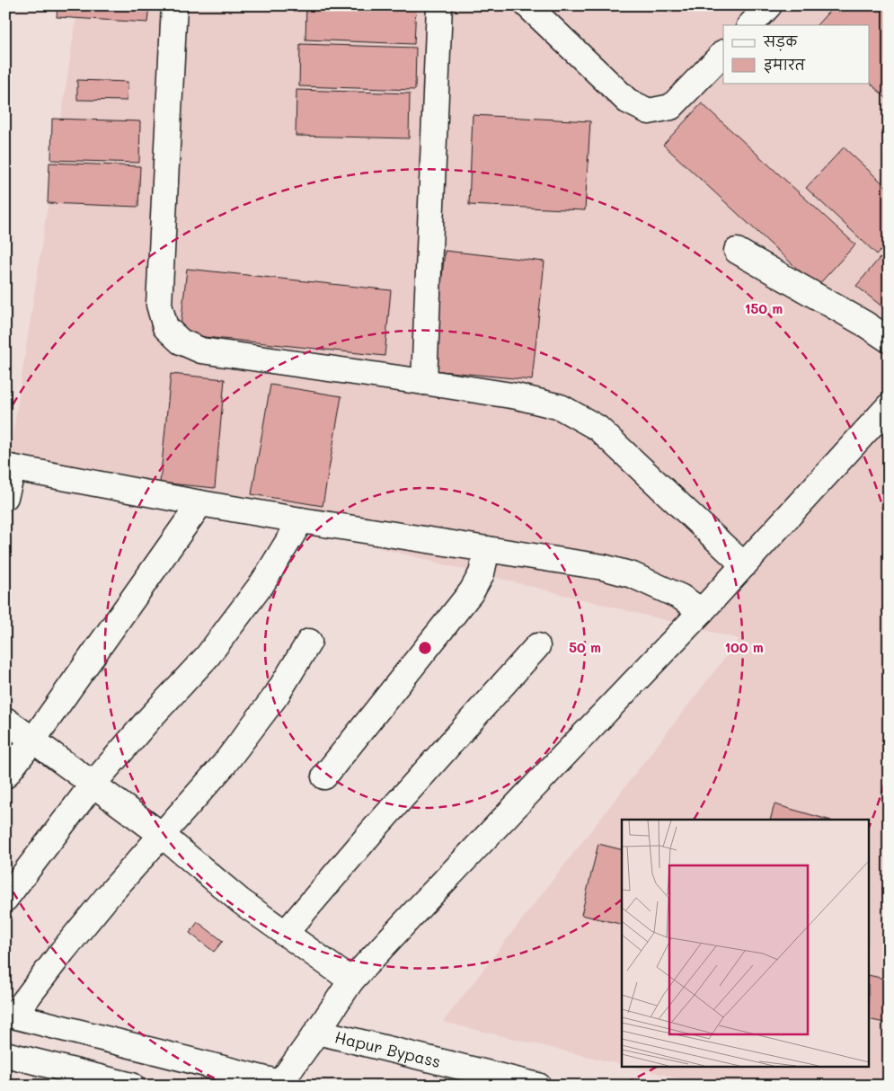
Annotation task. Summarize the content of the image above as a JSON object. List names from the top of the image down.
{
  "streets": {
    "street": ["Hapur Bypass"]
  },
  "legend": ["सड़क", "इमारत"],
  "rings": ["150 m", "50 m", "100 m"]
}
